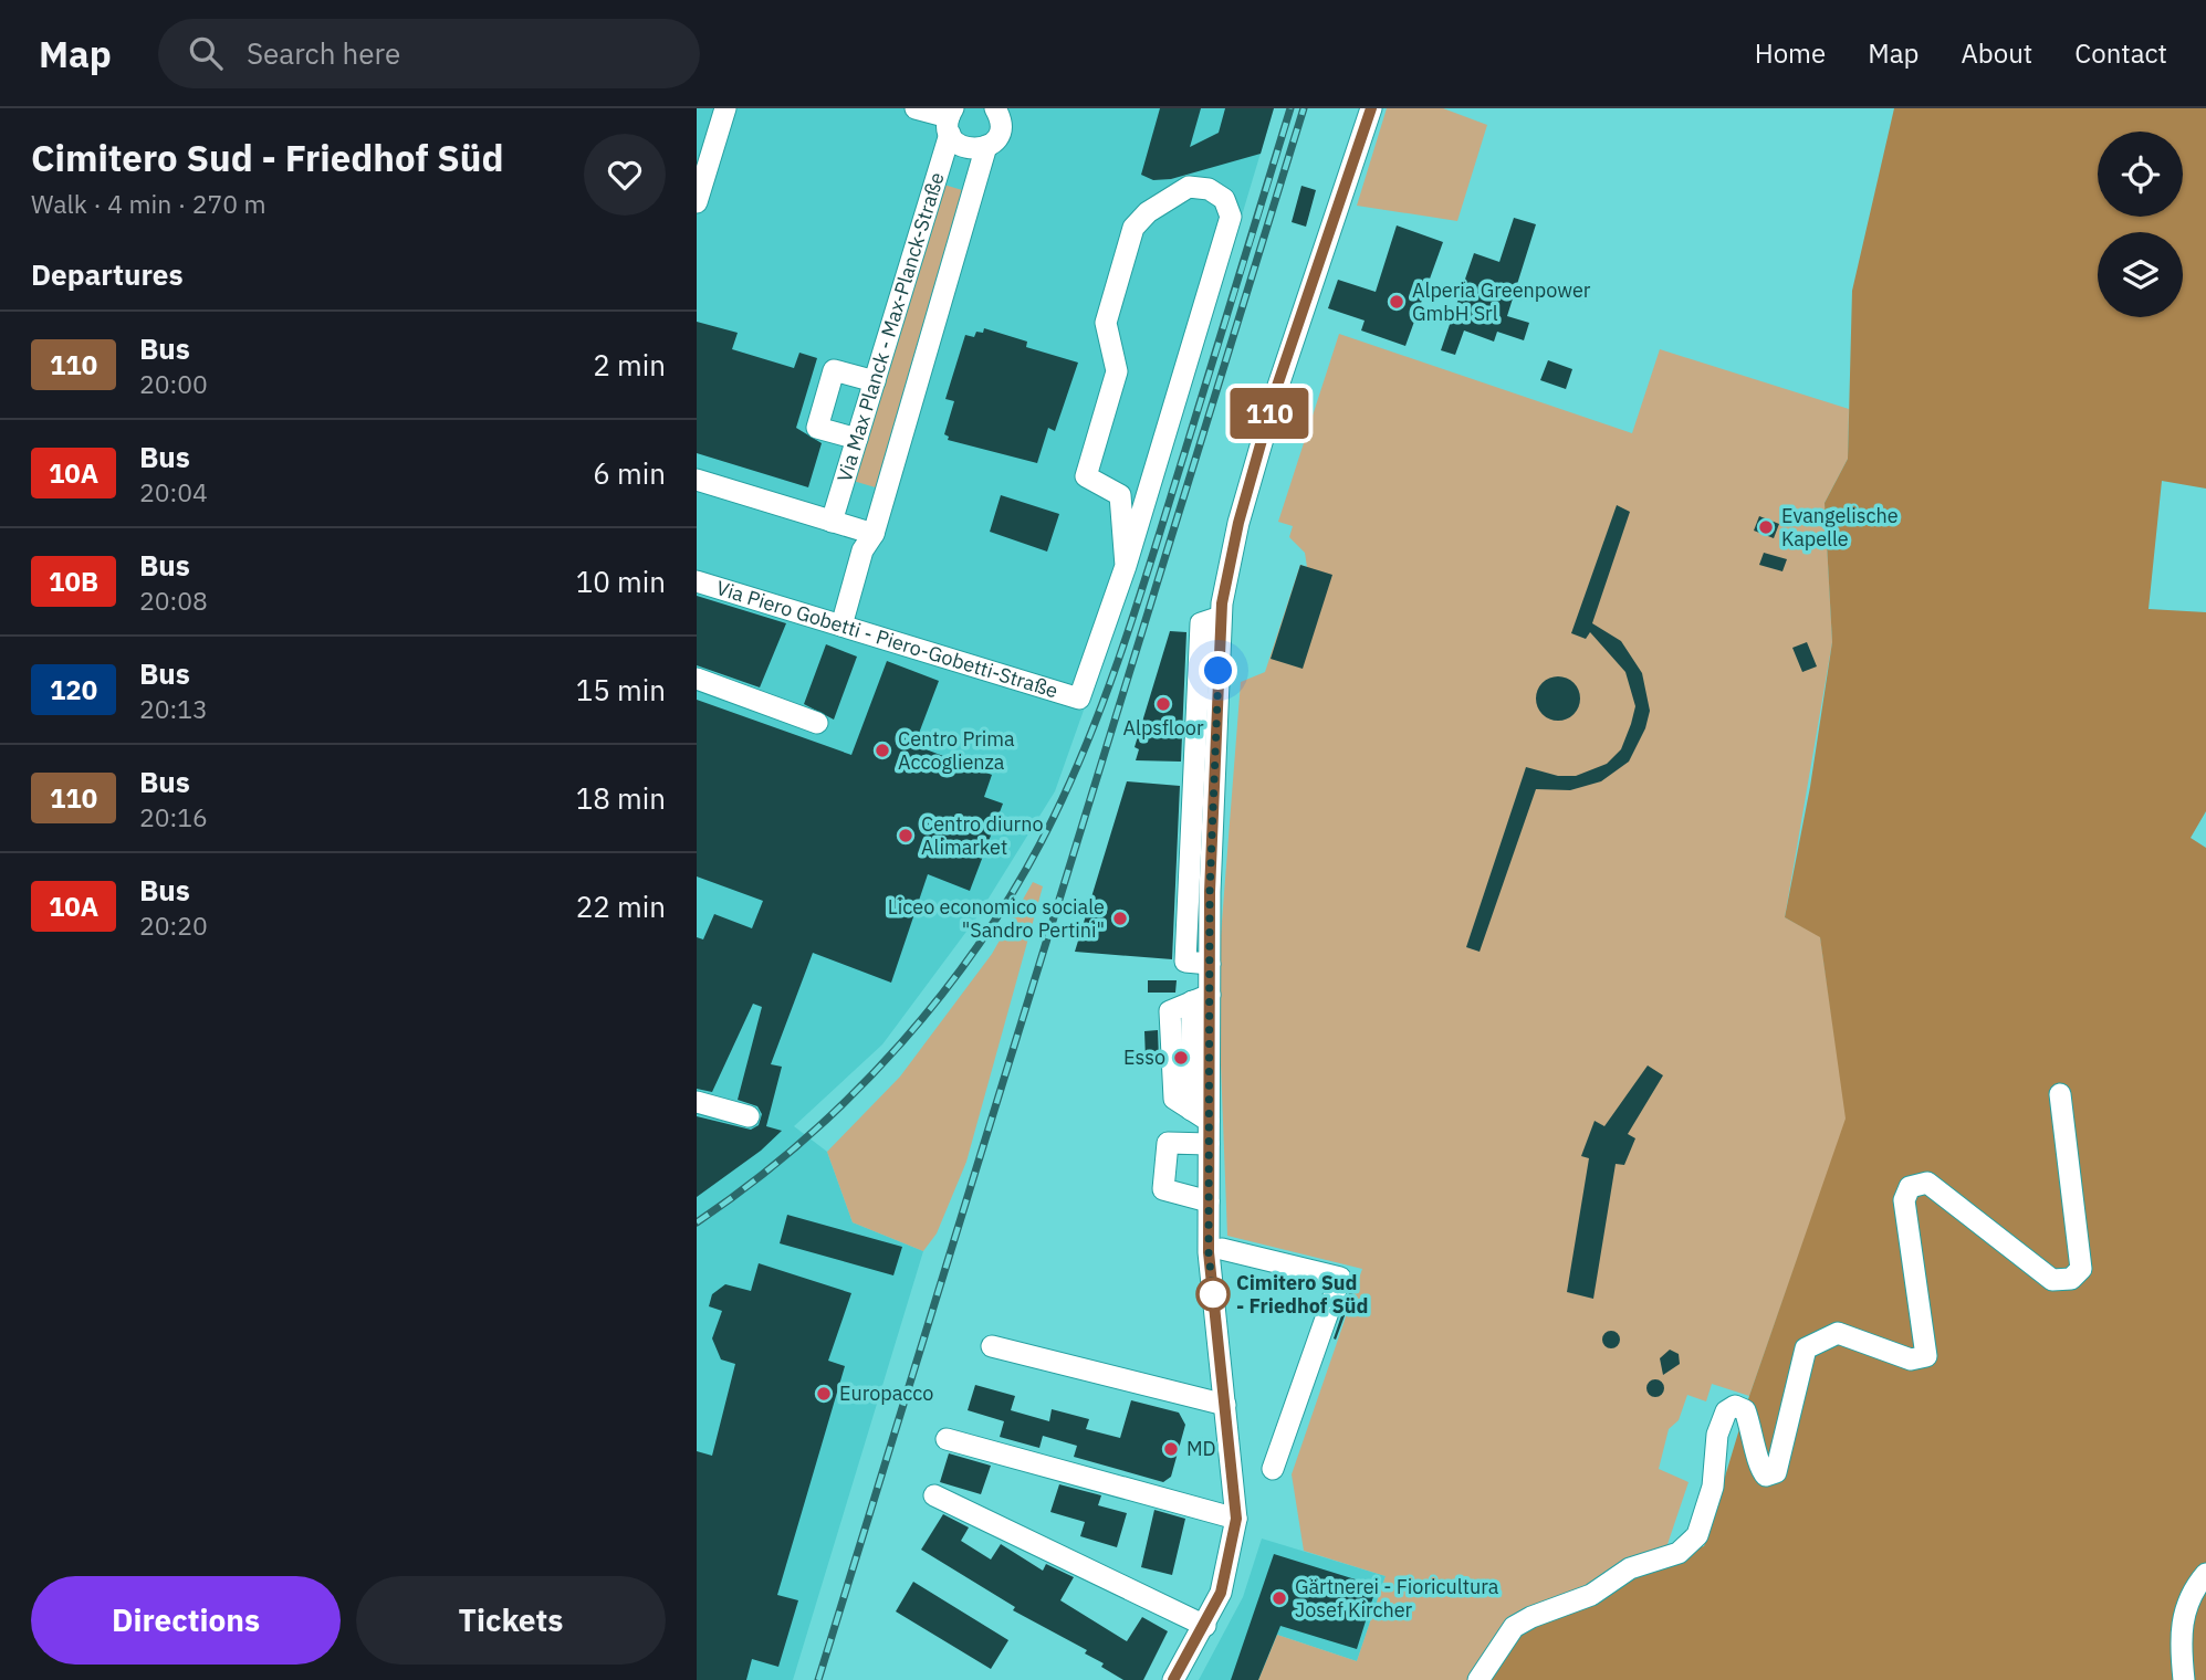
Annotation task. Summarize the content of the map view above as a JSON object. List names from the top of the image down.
{
  "streets": {
    "street": ["Via Max Planck - Max-Planck-Straße", "Via Piero Gobetti - Piero-Gobetti-Straße"]
  },
  "crossings": [
    ["Via Max Planck - Max-Planck-Straße", "Via Piero Gobetti - Piero-Gobetti-Straße"]
  ],
  "places": [
    "Alperia Greenpower GmbH Srl",
    "Evangelische Kapelle",
    "Alpsfloor",
    "Centro Prima Accoglienza",
    "Centro diurno Alimarket",
    "Liceo economico sociale \"Sandro Pertini\"",
    "Esso",
    "Cimitero Sud - Friedhof Süd",
    "Europacco",
    "MD",
    "Gärtnerei - Fioricultura Josef Kircher"
  ],
  "lines": ["bus line 110"],
  "page": {
    "header": "Map",
    "search": "Search here",
    "nav": [
      "Home",
      "Map",
      "About",
      "Contact"
    ],
    "heading": [
      ["Cimitero Sud - Friedhof Süd", "Walk · 4 min · 270 m"],
      "Departures"
    ],
    "on_map": "110",
    "list": [
      {
        "mark": "110",
        "name": "Bus",
        "note": "20:00",
        "value": "2 min"
      },
      {
        "mark": "10A",
        "name": "Bus",
        "note": "20:04",
        "value": "6 min"
      },
      {
        "mark": "10B",
        "name": "Bus",
        "note": "20:08",
        "value": "10 min"
      },
      {
        "mark": "120",
        "name": "Bus",
        "note": "20:13",
        "value": "15 min"
      },
      {
        "mark": "110",
        "name": "Bus",
        "note": "20:16",
        "value": "18 min"
      },
      {
        "mark": "10A",
        "name": "Bus",
        "note": "20:20",
        "value": "22 min"
      }
    ],
    "buttons": ["Directions", "Tickets"]
  }
}
